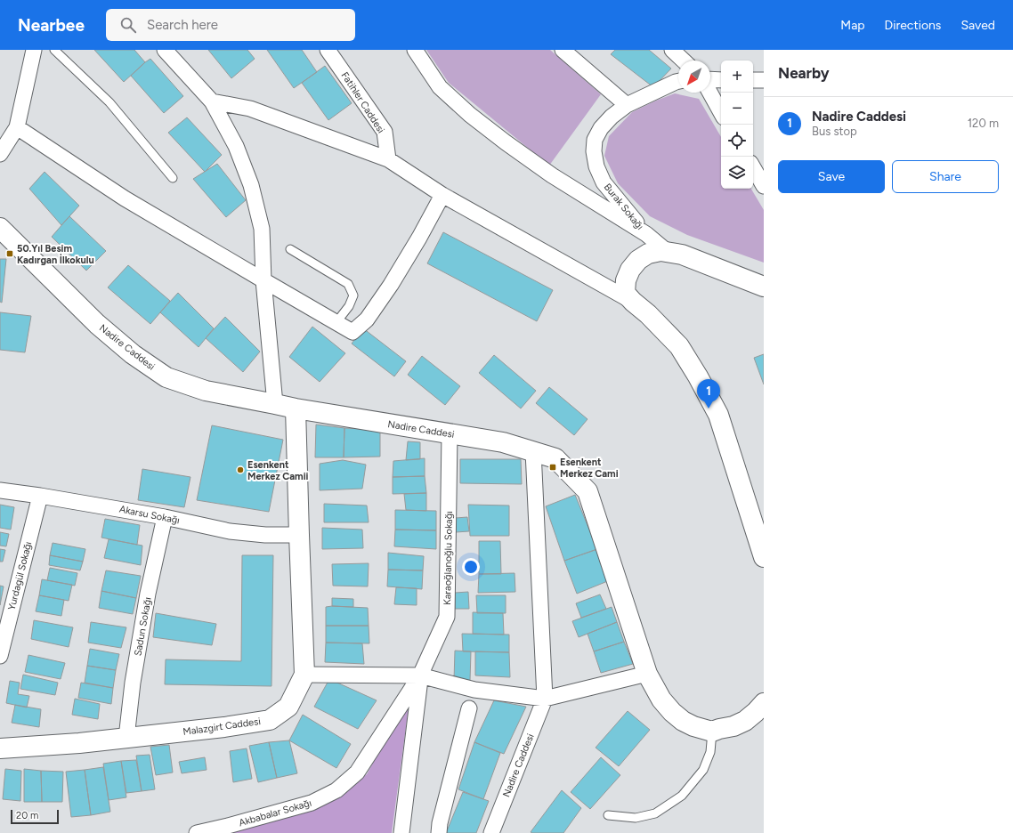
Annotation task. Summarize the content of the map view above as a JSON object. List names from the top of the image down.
{
  "streets": {
    "street": [
      "Fatihler Caddesi",
      "Burak Sokağı",
      "Nadire Caddesi",
      "Akarsu Sokağı",
      "Karaoğlanoğlu Sokağı",
      "Yurdagül Sokağı",
      "Sadun Sokağı",
      "Malazgirt Caddesi",
      "Akbabalar Sokağı"
    ]
  },
  "crossings": [
    ["Nadire Caddesi", "Karaoğlanoğlu Sokağı"],
    ["Nadire Caddesi", "Malazgirt Caddesi"],
    ["Akarsu Sokağı", "Yurdagül Sokağı"],
    ["Akarsu Sokağı", "Sadun Sokağı"],
    ["Akarsu Sokağı", "Malazgirt Caddesi"],
    ["Karaoğlanoğlu Sokağı", "Akbabalar Sokağı"],
    ["Sadun Sokağı", "Malazgirt Caddesi"]
  ],
  "places": {
    "transit": ["50.Yıl Besim Kadırgan İlkokulu", "Esenkent Merkez Cami"],
    "other": ["Esenkent Merkez Camii"]
  },
  "scale_bar": "20 m",
  "north": "bottom left",
  "page": {
    "header": "Nearbee",
    "search": "Search here",
    "nav": ["Map", "Directions", "Saved"],
    "heading": "Nearby",
    "map_buttons": ["+", "−"],
    "list": [
      {
        "mark": "1",
        "name": "Nadire Caddesi",
        "note": "Bus stop",
        "value": "120 m"
      }
    ],
    "buttons": ["Save", "Share"],
    "pins": "1",
    "scale": "20 m"
  }
}
